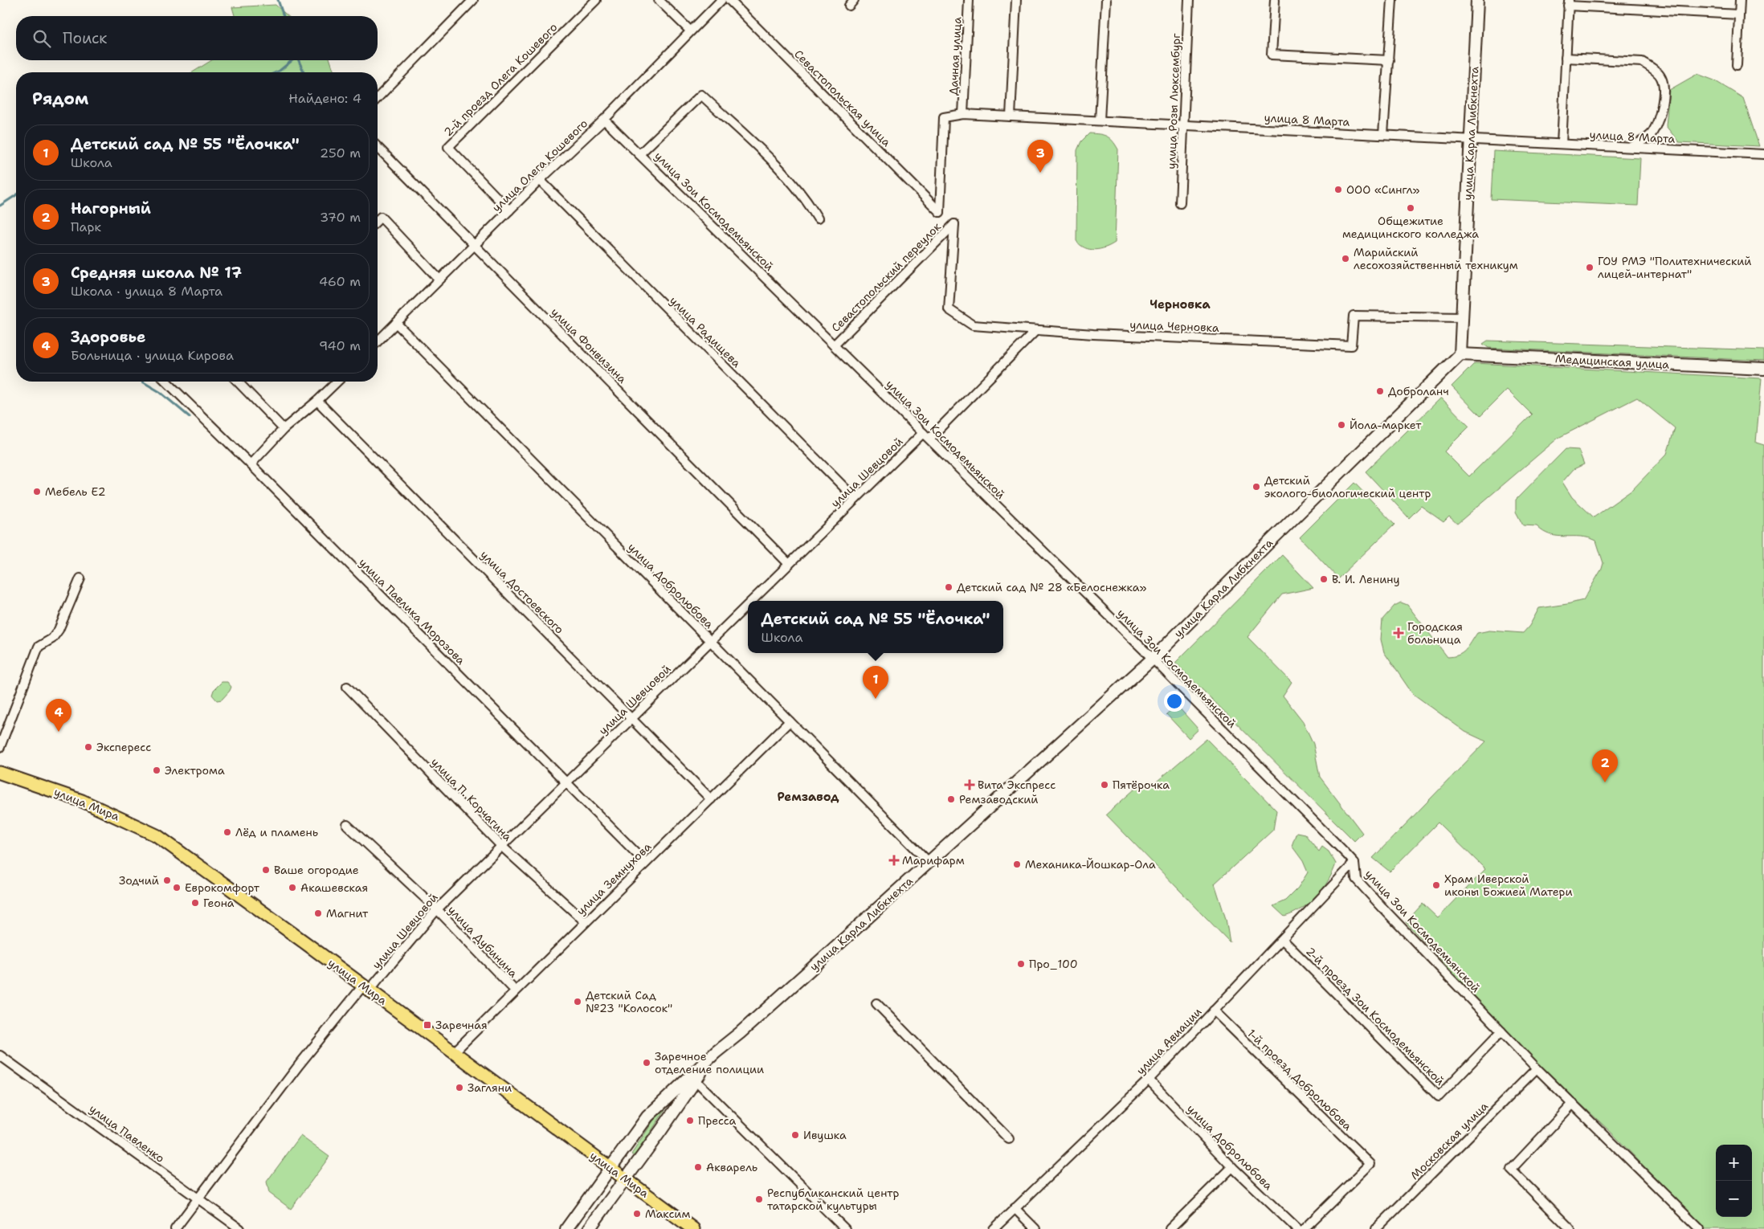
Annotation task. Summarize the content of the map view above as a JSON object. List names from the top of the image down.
{
  "streets": {
    "main road": ["улица Карла Либкнехта", "Медицинская улица", "улица Мира"],
    "street": [
      "Дачная улица",
      "2-й проезд Олега Кошевого",
      "Севастопольская улица",
      "улица Розы Люксембург",
      "улица 8 Марта",
      "улица Олега Кошевого",
      "улица Зои Космодемьянской",
      "Севастопольский переулок",
      "улица Черновка",
      "улица Радищева",
      "улица Фонвизина",
      "улица Шевцовой",
      "улица Добролюбова",
      "улица Достоевского",
      "улица Павлика Морозова",
      "улица П. Корчагина",
      "улица Земнухова",
      "улица Дубинина",
      "2-й проезд Зои Космодемьянской",
      "улица Авиации",
      "1-й проезд Добролюбова",
      "улица Павленко",
      "Московская улица"
    ]
  },
  "crossings": [
    ["Дачная улица", "улица 8 Марта"],
    ["2-й проезд Олега Кошевого", "улица Олега Кошевого"],
    ["Севастопольская улица", "улица 8 Марта"],
    ["улица Розы Люксембург", "улица 8 Марта"],
    ["улица 8 Марта", "улица Карла Либкнехта"],
    ["улица Карла Либкнехта", "улица Зои Космодемьянской"],
    ["улица Карла Либкнехта", "улица Черновка"],
    ["улица Карла Либкнехта", "Медицинская улица"],
    ["улица Карла Либкнехта", "улица Добролюбова"],
    ["улица Карла Либкнехта", "улица Мира"],
    ["улица Олега Кошевого", "улица Зои Космодемьянской"],
    ["улица Олега Кошевого", "улица Радищева"],
    ["улица Олега Кошевого", "улица Фонвизина"],
    ["улица Олега Кошевого", "улица Добролюбова"],
    ["улица Зои Космодемьянской", "Севастопольский переулок"],
    ["улица Зои Космодемьянской", "улица Шевцовой"],
    ["улица Зои Космодемьянской", "2-й проезд Зои Космодемьянской"],
    ["улица Зои Космодемьянской", "улица Авиации"],
    ["улица Зои Космодемьянской", "Московская улица"],
    ["Севастопольский переулок", "улица Черновка"],
    ["улица Черновка", "улица Шевцовой"],
    ["улица Радищева", "улица Шевцовой"],
    ["улица Фонвизина", "улица Шевцовой"],
    ["улица Шевцовой", "улица Добролюбова"],
    ["улица Шевцовой", "улица Достоевского"],
    ["улица Шевцовой", "улица Павлика Морозова"],
    ["улица Шевцовой", "улица П. Корчагина"],
    ["улица Шевцовой", "улица Мира"],
    ["улица Шевцовой", "улица Дубинина"],
    ["улица Шевцовой", "улица Павленко"],
    ["улица Добролюбова", "улица Земнухова"],
    ["улица Добролюбова", "улица Авиации"],
    ["улица Достоевского", "улица Земнухова"],
    ["улица Павлика Морозова", "улица Земнухова"],
    ["улица П. Корчагина", "улица Земнухова"],
    ["улица Мира", "улица Земнухова"],
    ["улица Земнухова", "улица Дубинина"],
    ["2-й проезд Зои Космодемьянской", "улица Авиации"],
    ["улица Авиации", "1-й проезд Добролюбова"]
  ],
  "districts": ["Черновка", "Ремзавод"],
  "places": {
    "other": [
      "ООО «Сингл»",
      "Общежитие медицинского колледжа",
      "Марийский лесохозяйственный техникум",
      "ГОУ РМЭ \"Политехнический лицей-интернат\"",
      "Доброланч",
      "Йола-маркет",
      "Детский эколого-биологический центр",
      "Мебель Е2",
      "В. И. Ленину",
      "Детский сад № 28 «Белоснежка»",
      "Экспересс",
      "Электрома",
      "Пятёрочка",
      "Ремзаводский",
      "Лёд и пламень",
      "Механика-Йошкар-Ола",
      "Ваше огородие",
      "Зодчий",
      "Храм Иверской иконы Божией Матери",
      "Еврокомфорт",
      "Акашевская",
      "Геона",
      "Магнит",
      "Про_100",
      "Детский Сад №23 \"Колосок\"",
      "Заречное отделение полиции",
      "Загляни",
      "Пресса",
      "Ивушка",
      "Акварель",
      "Республиканский центр татарской культуры",
      "Максим"
    ],
    "health": ["Городская больница", "Вита Экспресс", "Марифарм"],
    "transit": ["Заречная"]
  },
  "page": {
    "search": "Поиск",
    "heading": ["Рядом", "Найдено: 4"],
    "list": [
      {
        "mark": "1",
        "name": "Детский сад № 55 \"Ёлочка\"",
        "note": "Школа",
        "value": "250 m"
      },
      {
        "mark": "2",
        "name": "Нагорный",
        "note": "Парк",
        "value": "370 m"
      },
      {
        "mark": "3",
        "name": "Средняя школа № 17",
        "note": "Школа · улица 8 Марта",
        "value": "460 m"
      },
      {
        "mark": "4",
        "name": "Здоровье",
        "note": "Больница · улица Кирова",
        "value": "940 m"
      }
    ],
    "pins": [
      "3",
      "1",
      "4",
      "2"
    ],
    "popup": ["Детский сад № 55 \"Ёлочка\"", "Школа"],
    "map_buttons": ["+", "−"]
  }
}
